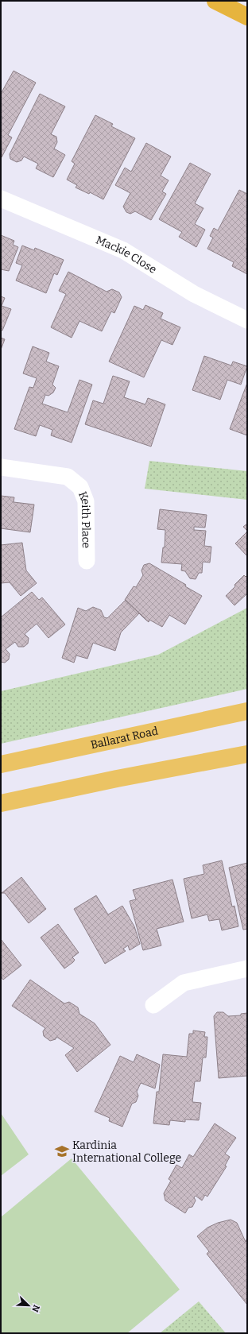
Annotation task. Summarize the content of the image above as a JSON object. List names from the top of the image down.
{
  "streets": {
    "highway": ["Ballarat Road"],
    "street": ["Mackie Close", "Keith Place"]
  },
  "places": {
    "school or university": ["Kardinia International College"]
  },
  "north": "bottom right"
}
